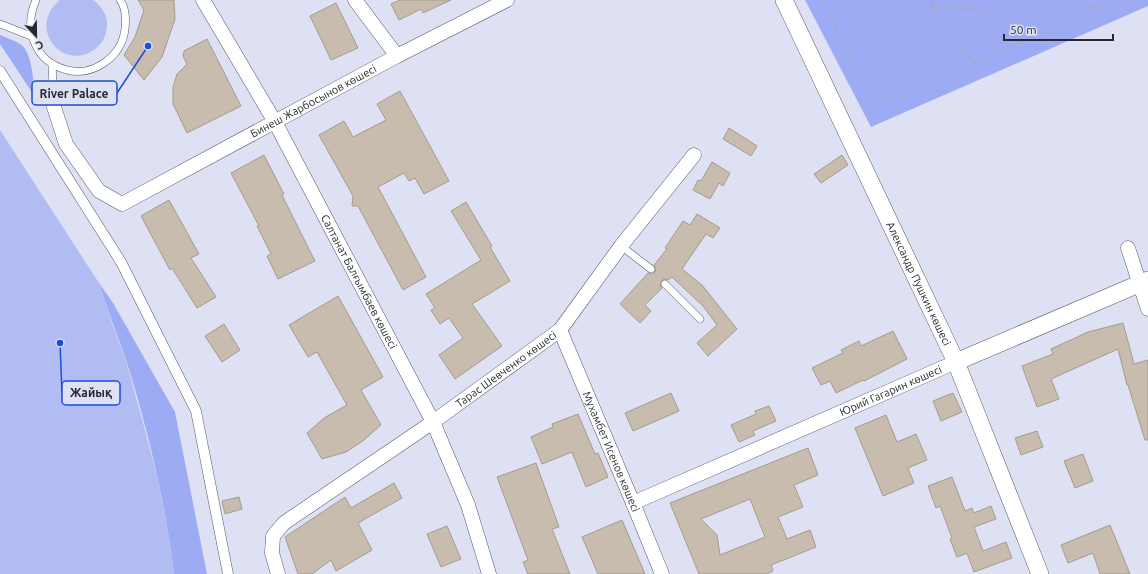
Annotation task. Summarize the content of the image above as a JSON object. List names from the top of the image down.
{
  "streets": {
    "street": [
      "Бинеш Жарбосынов көшесі",
      "Салтанат Балғымбаев көшесі",
      "Александр Пушкин көшесі",
      "Тарас Шевченко көшесі",
      "Юрий Гагарин көшесі",
      "Мухамбет Исенов көшесі"
    ]
  },
  "crossings": [
    ["Бинеш Жарбосынов көшесі", "Салтанат Балғымбаев көшесі"],
    ["Салтанат Балғымбаев көшесі", "Тарас Шевченко көшесі"],
    ["Александр Пушкин көшесі", "Юрий Гагарин көшесі"],
    ["Тарас Шевченко көшесі", "Мухамбет Исенов көшесі"],
    ["Юрий Гагарин көшесі", "Мухамбет Исенов көшесі"]
  ],
  "places": ["River Palace", "Жайық"],
  "scale_bar": "50 m",
  "north": "bottom"
}
